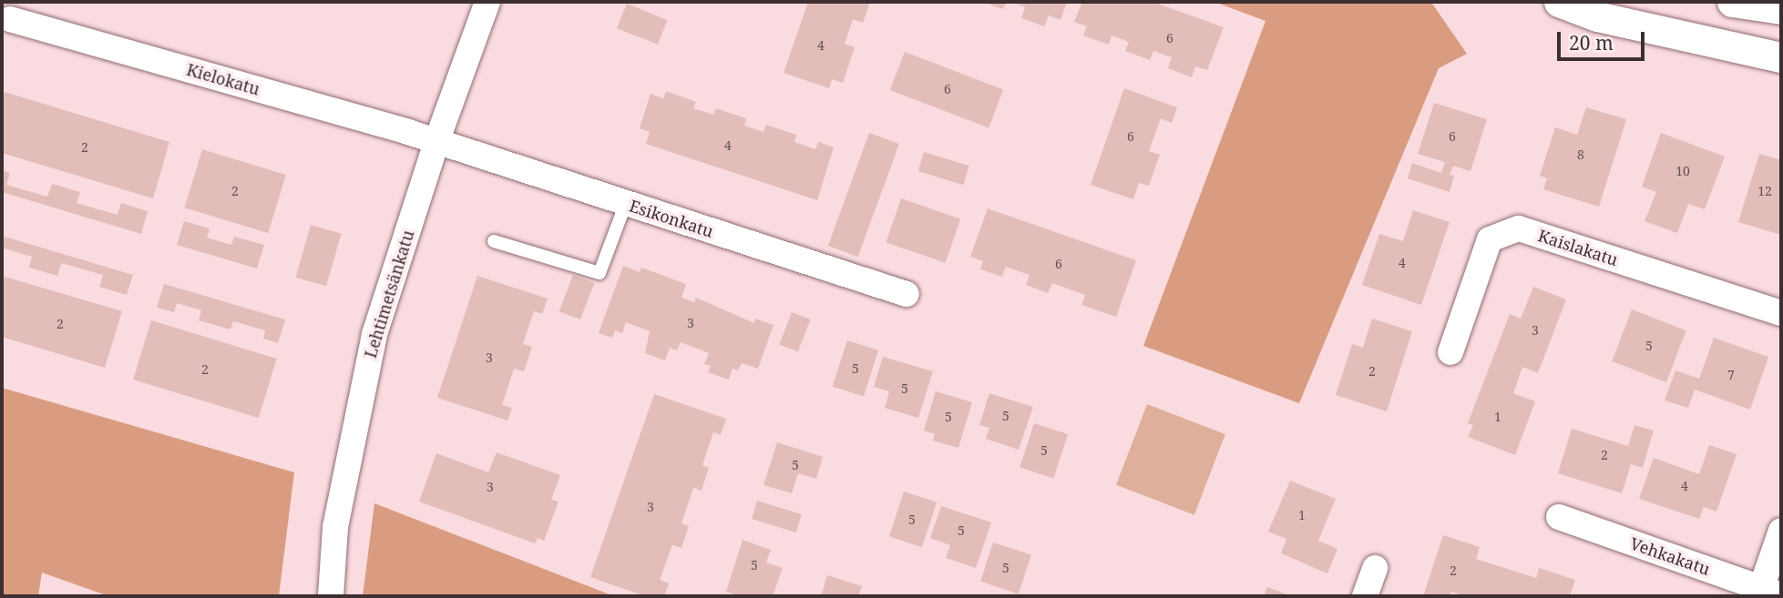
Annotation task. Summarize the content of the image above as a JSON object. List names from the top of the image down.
{
  "streets": {
    "street": [
      "Kielokatu",
      "Esikonkatu",
      "Kaislakatu",
      "Lehtimetsänkatu",
      "Vehkakatu"
    ]
  },
  "crossings": [
    ["Kielokatu", "Esikonkatu"],
    ["Kielokatu", "Lehtimetsänkatu"],
    ["Esikonkatu", "Lehtimetsänkatu"]
  ],
  "house_numbers": [
    "6",
    "4",
    "6",
    "6",
    "6",
    "4",
    "2",
    "8",
    "10",
    "2",
    "12",
    "4",
    "6",
    "3",
    "2",
    "3",
    "5",
    "3",
    "5",
    "2",
    "2",
    "7",
    "5",
    "5",
    "5",
    "1",
    "5",
    "2",
    "5",
    "4",
    "3",
    "3",
    "1",
    "5",
    "5",
    "5",
    "5",
    "2"
  ],
  "scale_bar": "20 m"
}
